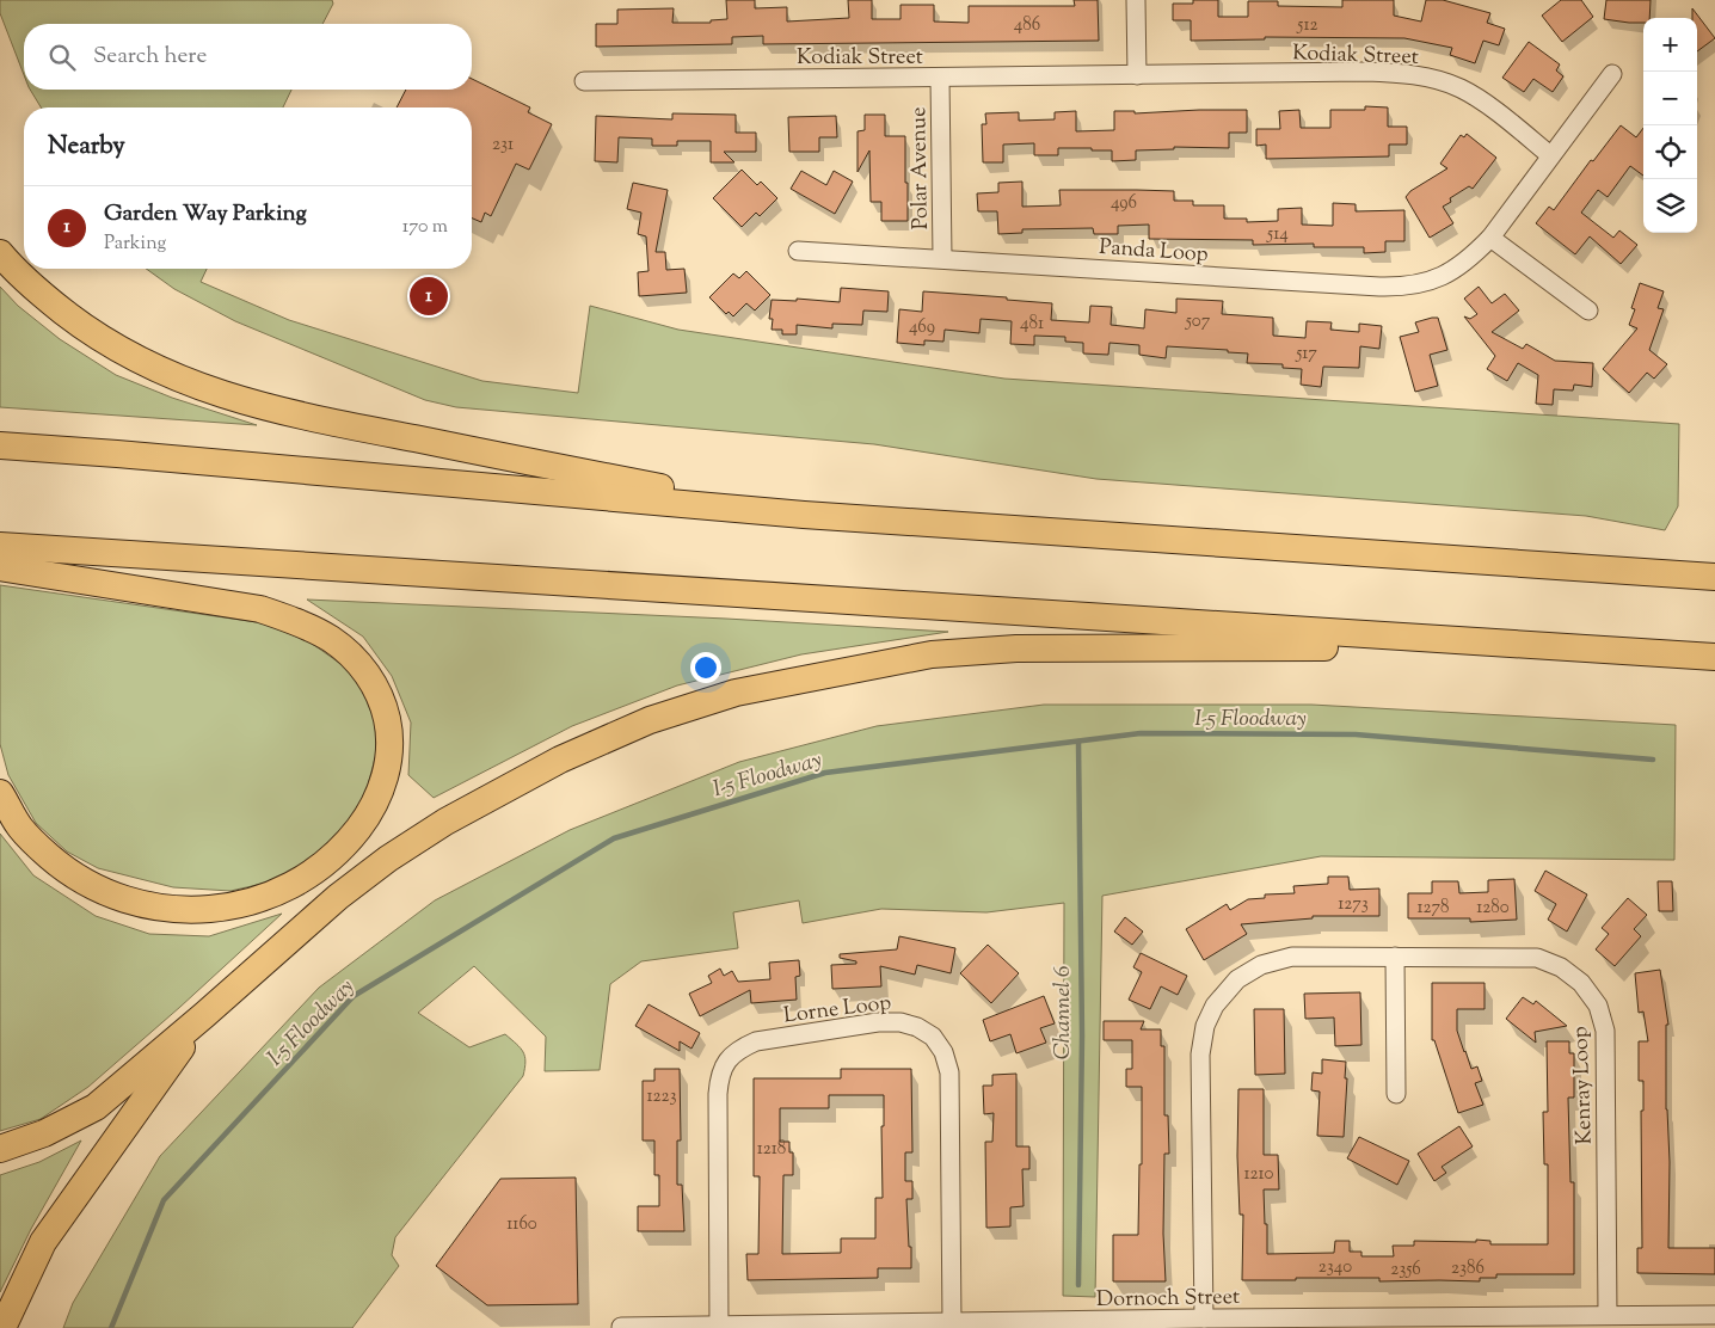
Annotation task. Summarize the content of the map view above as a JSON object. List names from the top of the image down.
{
  "streets": {
    "street": [
      "Kodiak Street",
      "Polar Avenue",
      "Panda Loop",
      "Lorne Loop",
      "Kenray Loop",
      "Dornoch Street"
    ]
  },
  "crossings": [
    ["Kodiak Street", "Polar Avenue"],
    ["Kodiak Street", "Panda Loop"],
    ["Polar Avenue", "Panda Loop"],
    ["Lorne Loop", "Dornoch Street"],
    ["Kenray Loop", "Dornoch Street"]
  ],
  "water": ["I-5 Floodway", "Channel 6"],
  "house_numbers": [
    "486",
    "512",
    "231",
    "496",
    "514",
    "507",
    "481",
    "469",
    "517",
    "1273",
    "1278",
    "1280",
    "1223",
    "1218",
    "1210",
    "1160",
    "2340",
    "2386",
    "2356"
  ],
  "page": {
    "map_buttons": ["+", "−"],
    "search": "Search here",
    "heading": "Nearby",
    "list": [
      {
        "mark": "1",
        "name": "Garden Way Parking",
        "note": "Parking",
        "value": "170 m"
      }
    ],
    "pins": "1"
  }
}
